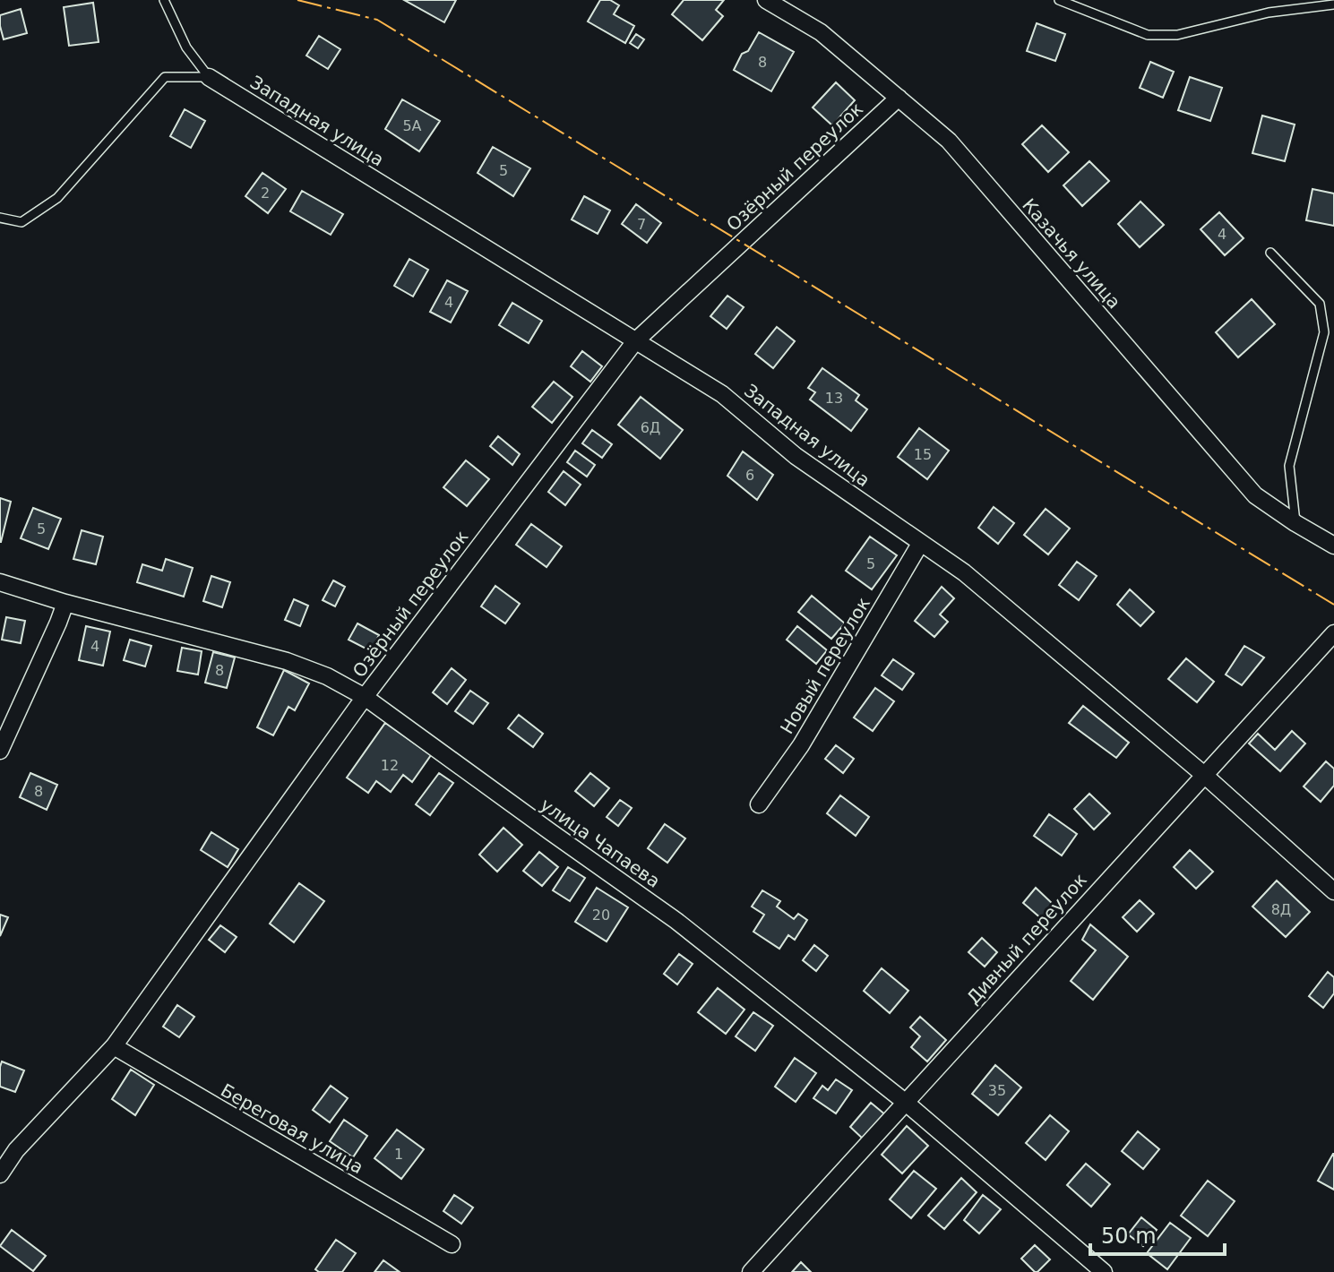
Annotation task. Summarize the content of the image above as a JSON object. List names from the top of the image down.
{
  "streets": {
    "street": [
      "Западная улица",
      "Озёрный переулок",
      "Казачья улица",
      "Новый переулок",
      "улица Чапаева",
      "Дивный переулок",
      "Береговая улица"
    ]
  },
  "crossings": [
    ["Западная улица", "Озёрный переулок"],
    ["Западная улица", "Новый переулок"],
    ["Западная улица", "Дивный переулок"],
    ["Озёрный переулок", "Казачья улица"],
    ["Озёрный переулок", "улица Чапаева"],
    ["Озёрный переулок", "Береговая улица"],
    ["улица Чапаева", "Дивный переулок"]
  ],
  "house_numbers": [
    "8",
    "5А",
    "5",
    "2",
    "7",
    "4",
    "4",
    "13",
    "6Д",
    "15",
    "6",
    "5",
    "5",
    "4",
    "8",
    "12",
    "8",
    "8Д",
    "20",
    "35",
    "1"
  ],
  "scale_bar": "50 m"
}
